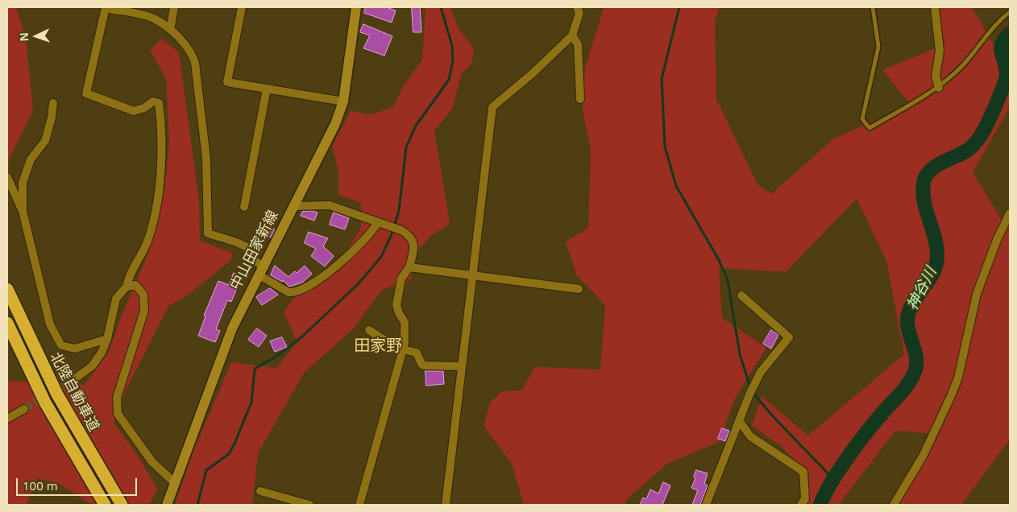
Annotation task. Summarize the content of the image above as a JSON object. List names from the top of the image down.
{
  "streets": {
    "highway": ["北陸自動車道"],
    "main road": ["中山田家新線"]
  },
  "districts": ["田家野"],
  "water": ["神谷川"],
  "scale_bar": "100 m",
  "north": "left"
}
